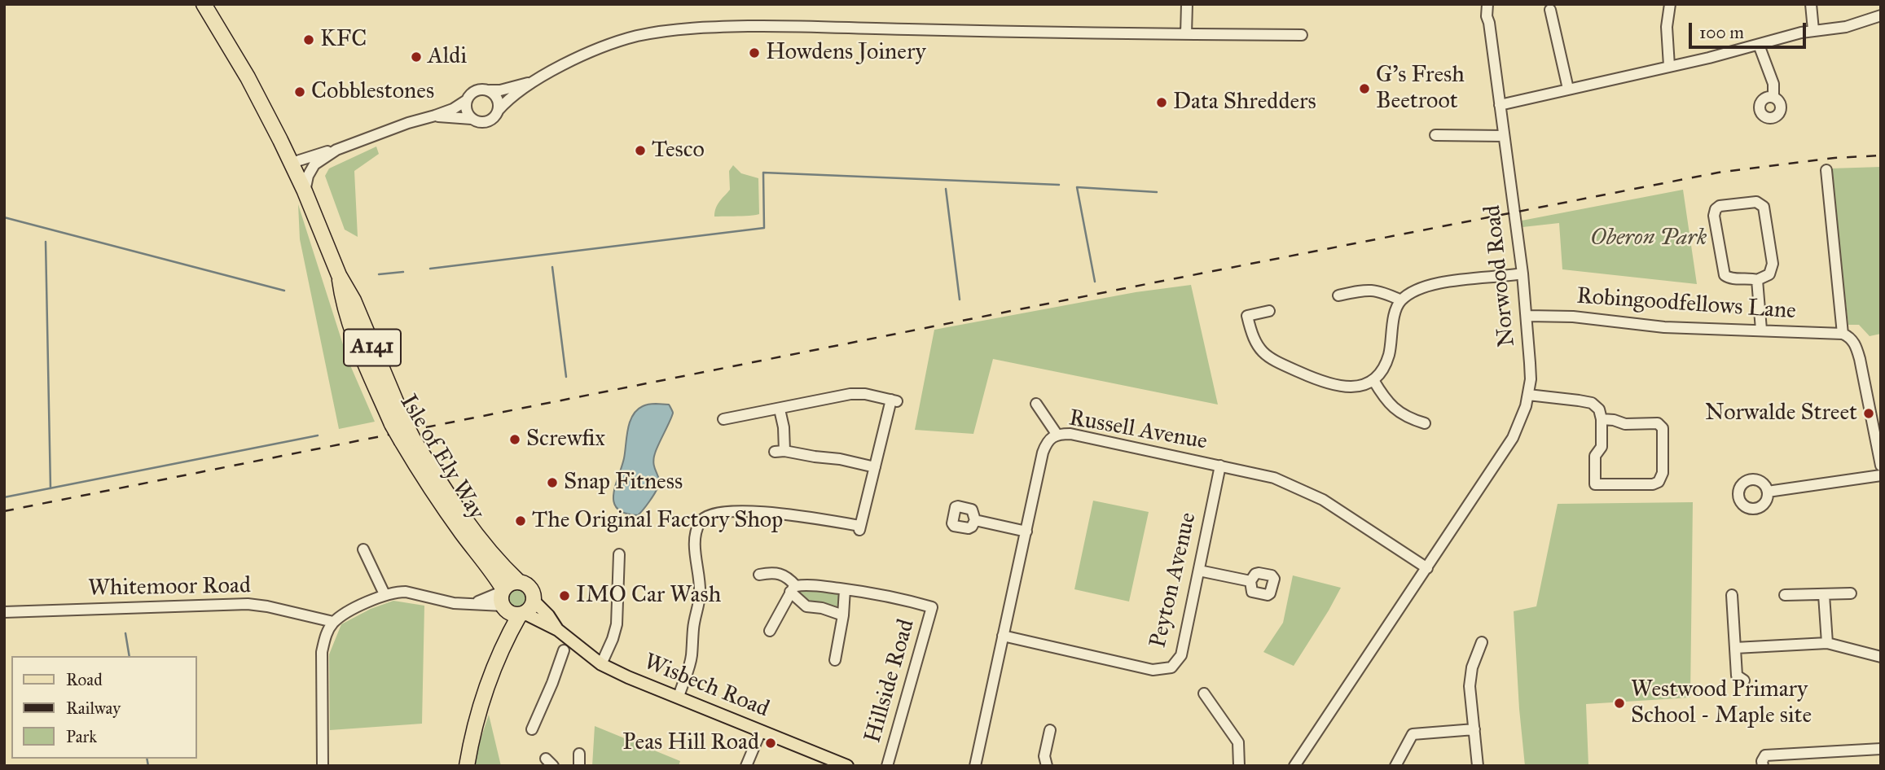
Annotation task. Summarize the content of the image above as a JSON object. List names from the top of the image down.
{
  "streets": {
    "highway": ["A141", "Isle of Ely Way"],
    "main road": ["Wisbech Road"],
    "street": [
      "Norwood Road",
      "Robingoodfellows Lane",
      "Russell Avenue",
      "Peyton Avenue",
      "Whitemoor Road",
      "Hillside Road"
    ]
  },
  "crossings": [
    ["Norwood Road", "Robingoodfellows Lane"],
    ["Norwood Road", "Russell Avenue"],
    ["A141", "Isle of Ely Way"],
    ["A141", "Wisbech Road"],
    ["Russell Avenue", "Peyton Avenue"],
    ["Isle of Ely Way", "Wisbech Road"]
  ],
  "parks": ["Oberon Park"],
  "places": [
    "KFC",
    "Howdens Joinery",
    "Aldi",
    "G's Fresh Beetroot",
    "Cobblestones",
    "Data Shredders",
    "Tesco",
    "Norwalde Street",
    "Screwfix",
    "Snap Fitness",
    "The Original Factory Shop",
    "IMO Car Wash",
    "Westwood Primary School - Maple site",
    "Peas Hill Road"
  ],
  "legend": ["Road", "Railway", "Park"],
  "scale_bar": "100 m"
}
